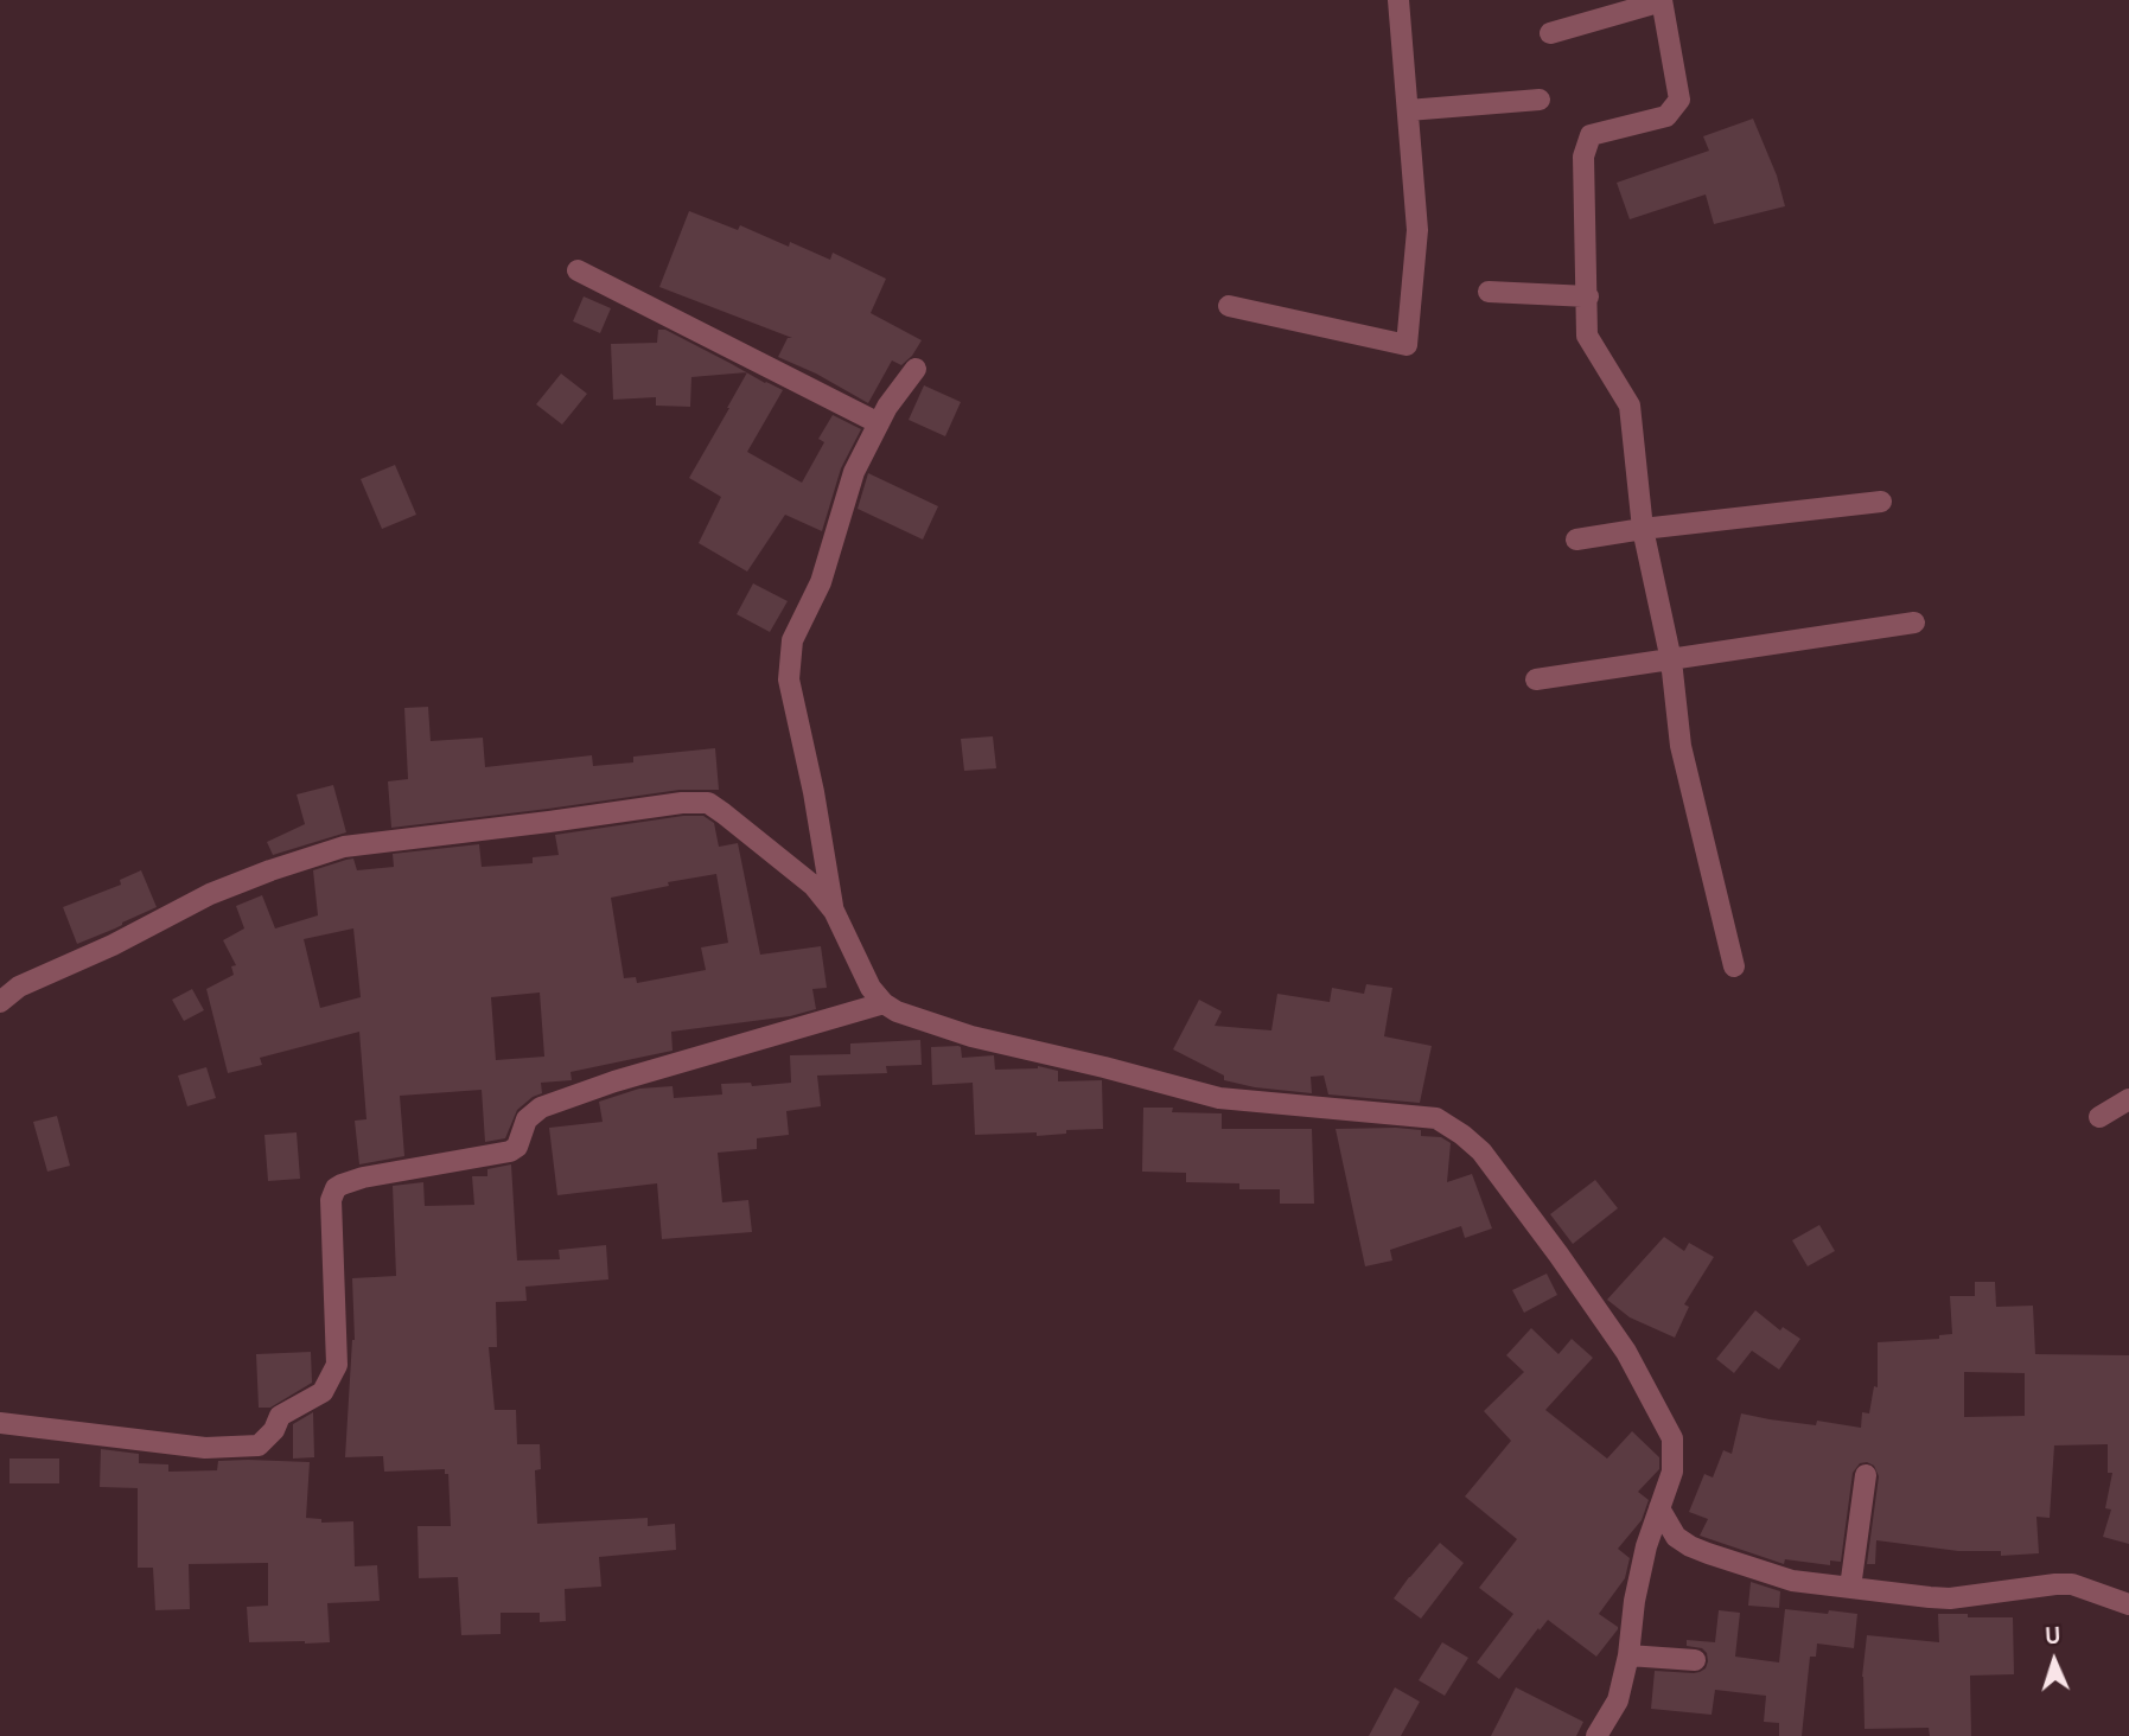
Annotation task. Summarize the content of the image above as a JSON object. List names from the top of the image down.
{
  "north": "top"
}
